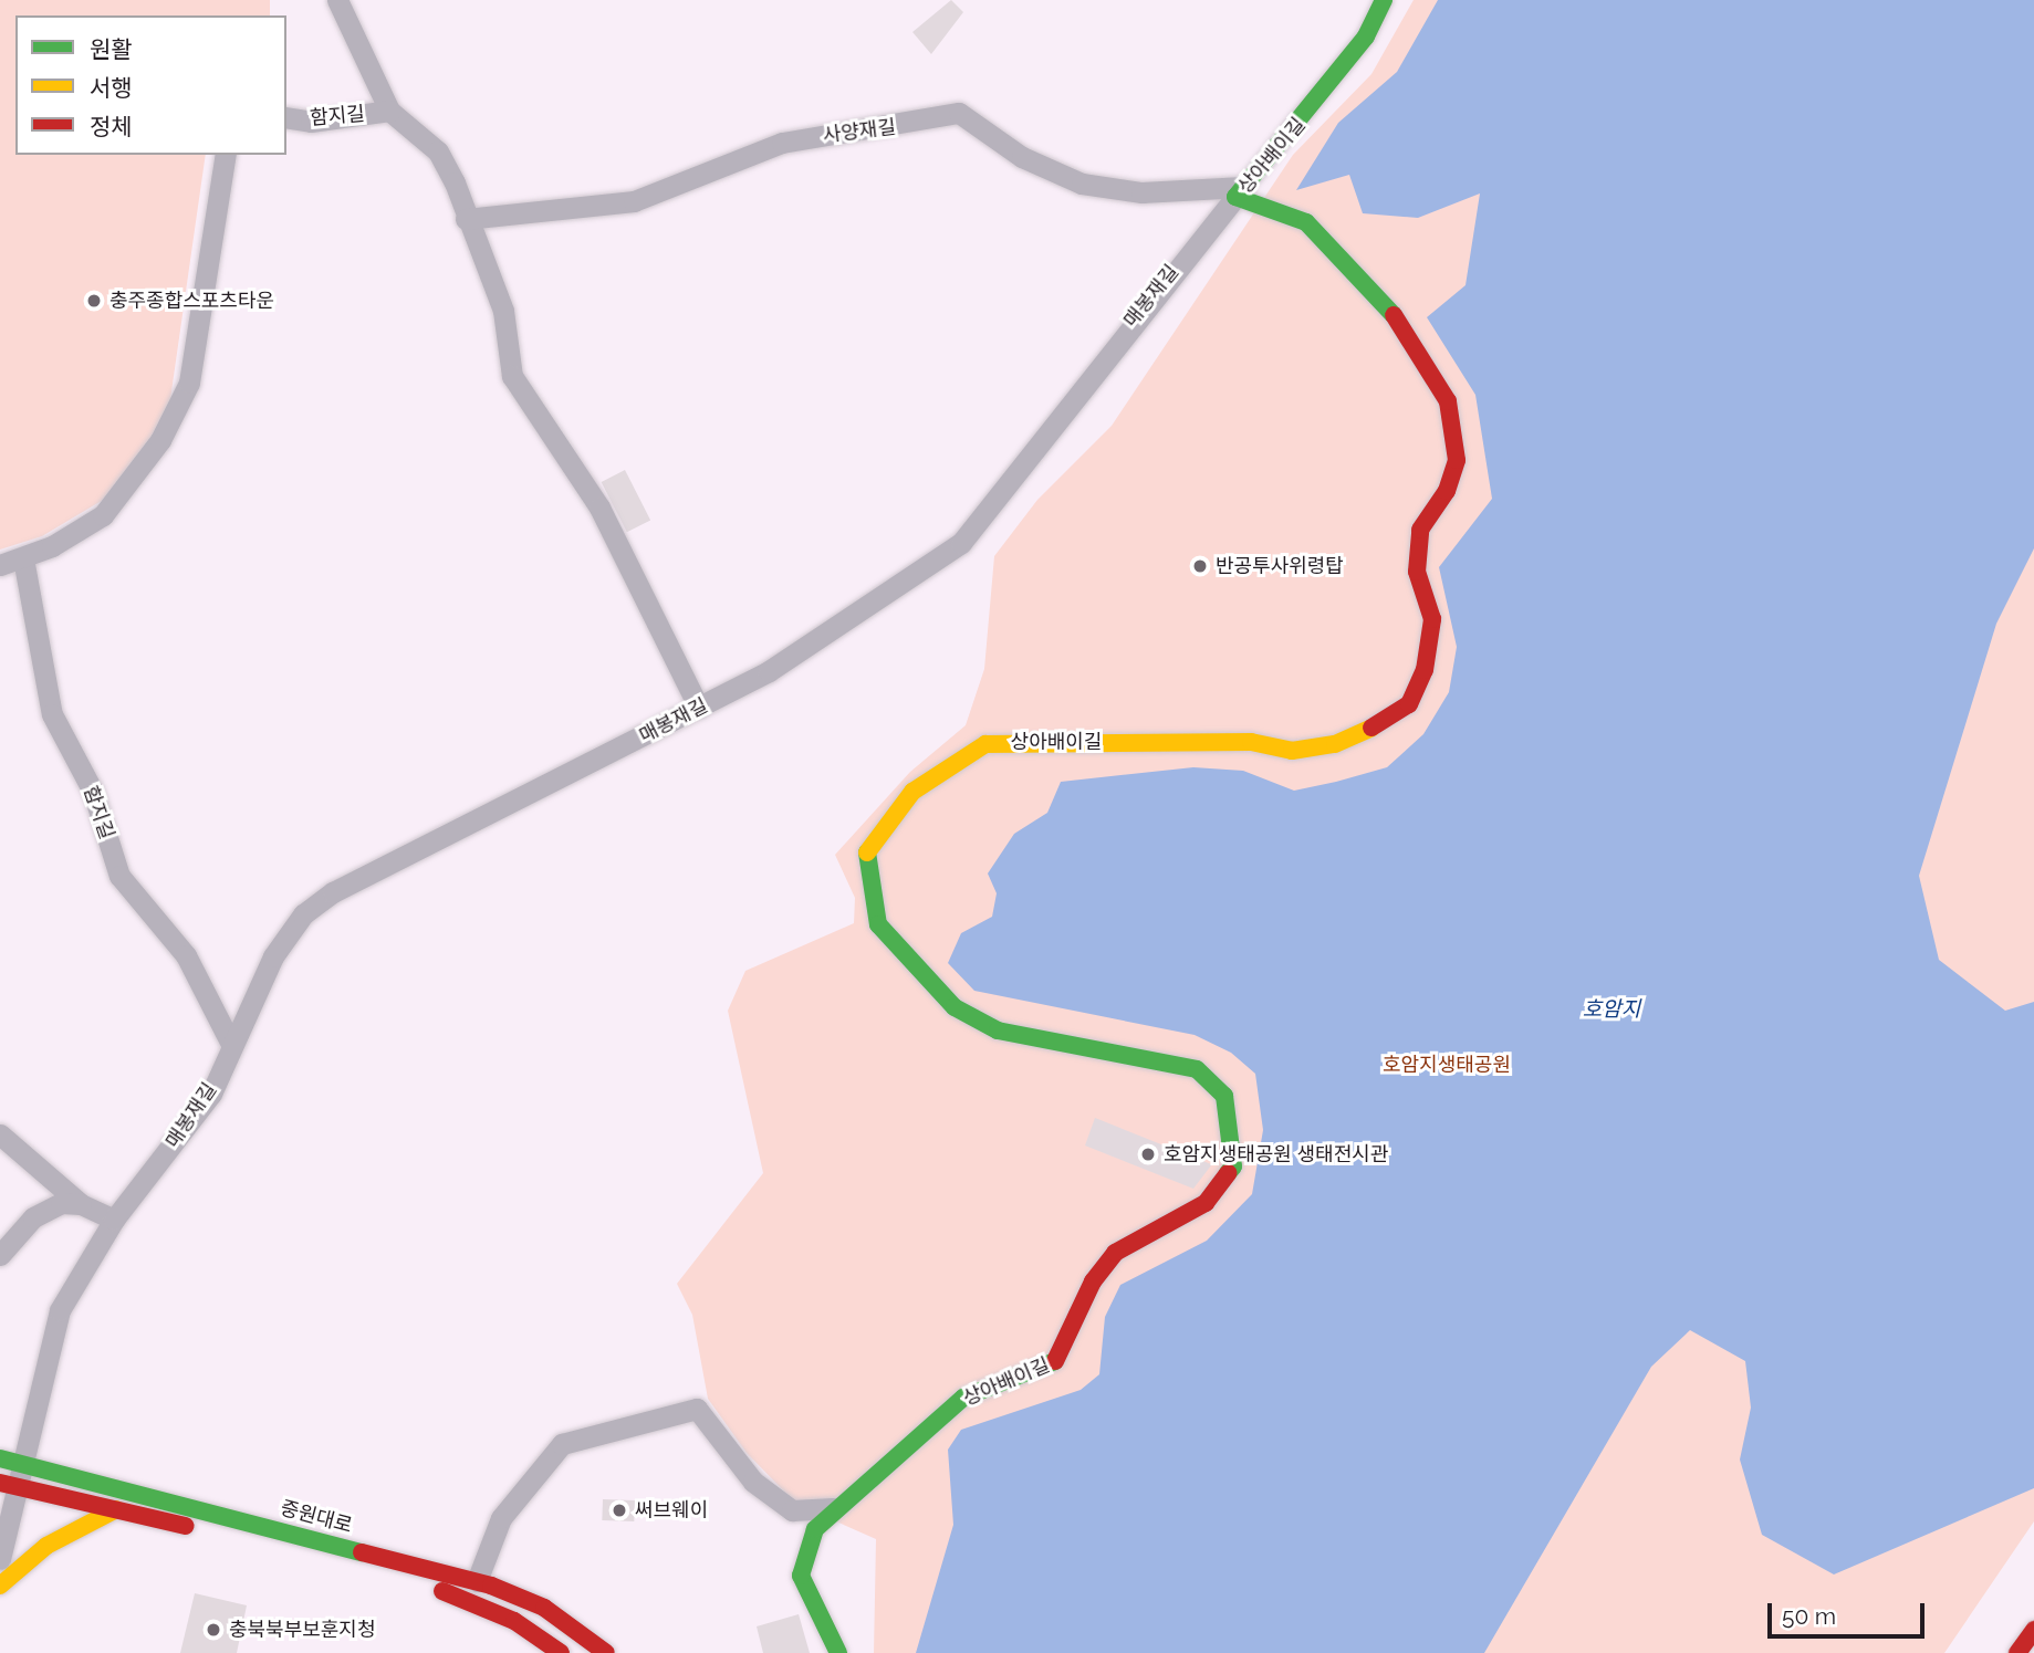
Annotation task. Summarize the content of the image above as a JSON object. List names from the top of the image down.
{
  "streets": {
    "street": [
      "함지길",
      "사양재길",
      "상아배이길",
      "매봉재길",
      "중원대로"
    ]
  },
  "crossings": [
    ["함지길", "매봉재길"],
    ["사양재길", "상아배이길"],
    ["사양재길", "매봉재길"],
    ["상아배이길", "매봉재길"],
    ["매봉재길", "중원대로"]
  ],
  "water": ["호암지"],
  "parks": ["호암지생태공원"],
  "places": [
    "충주종합스포츠타운",
    "반공투사위령탑",
    "호암지생태공원 생태전시관",
    "써브웨이",
    "충북북부보훈지청"
  ],
  "legend": ["원활", "서행", "정체"],
  "scale_bar": "50 m"
}
